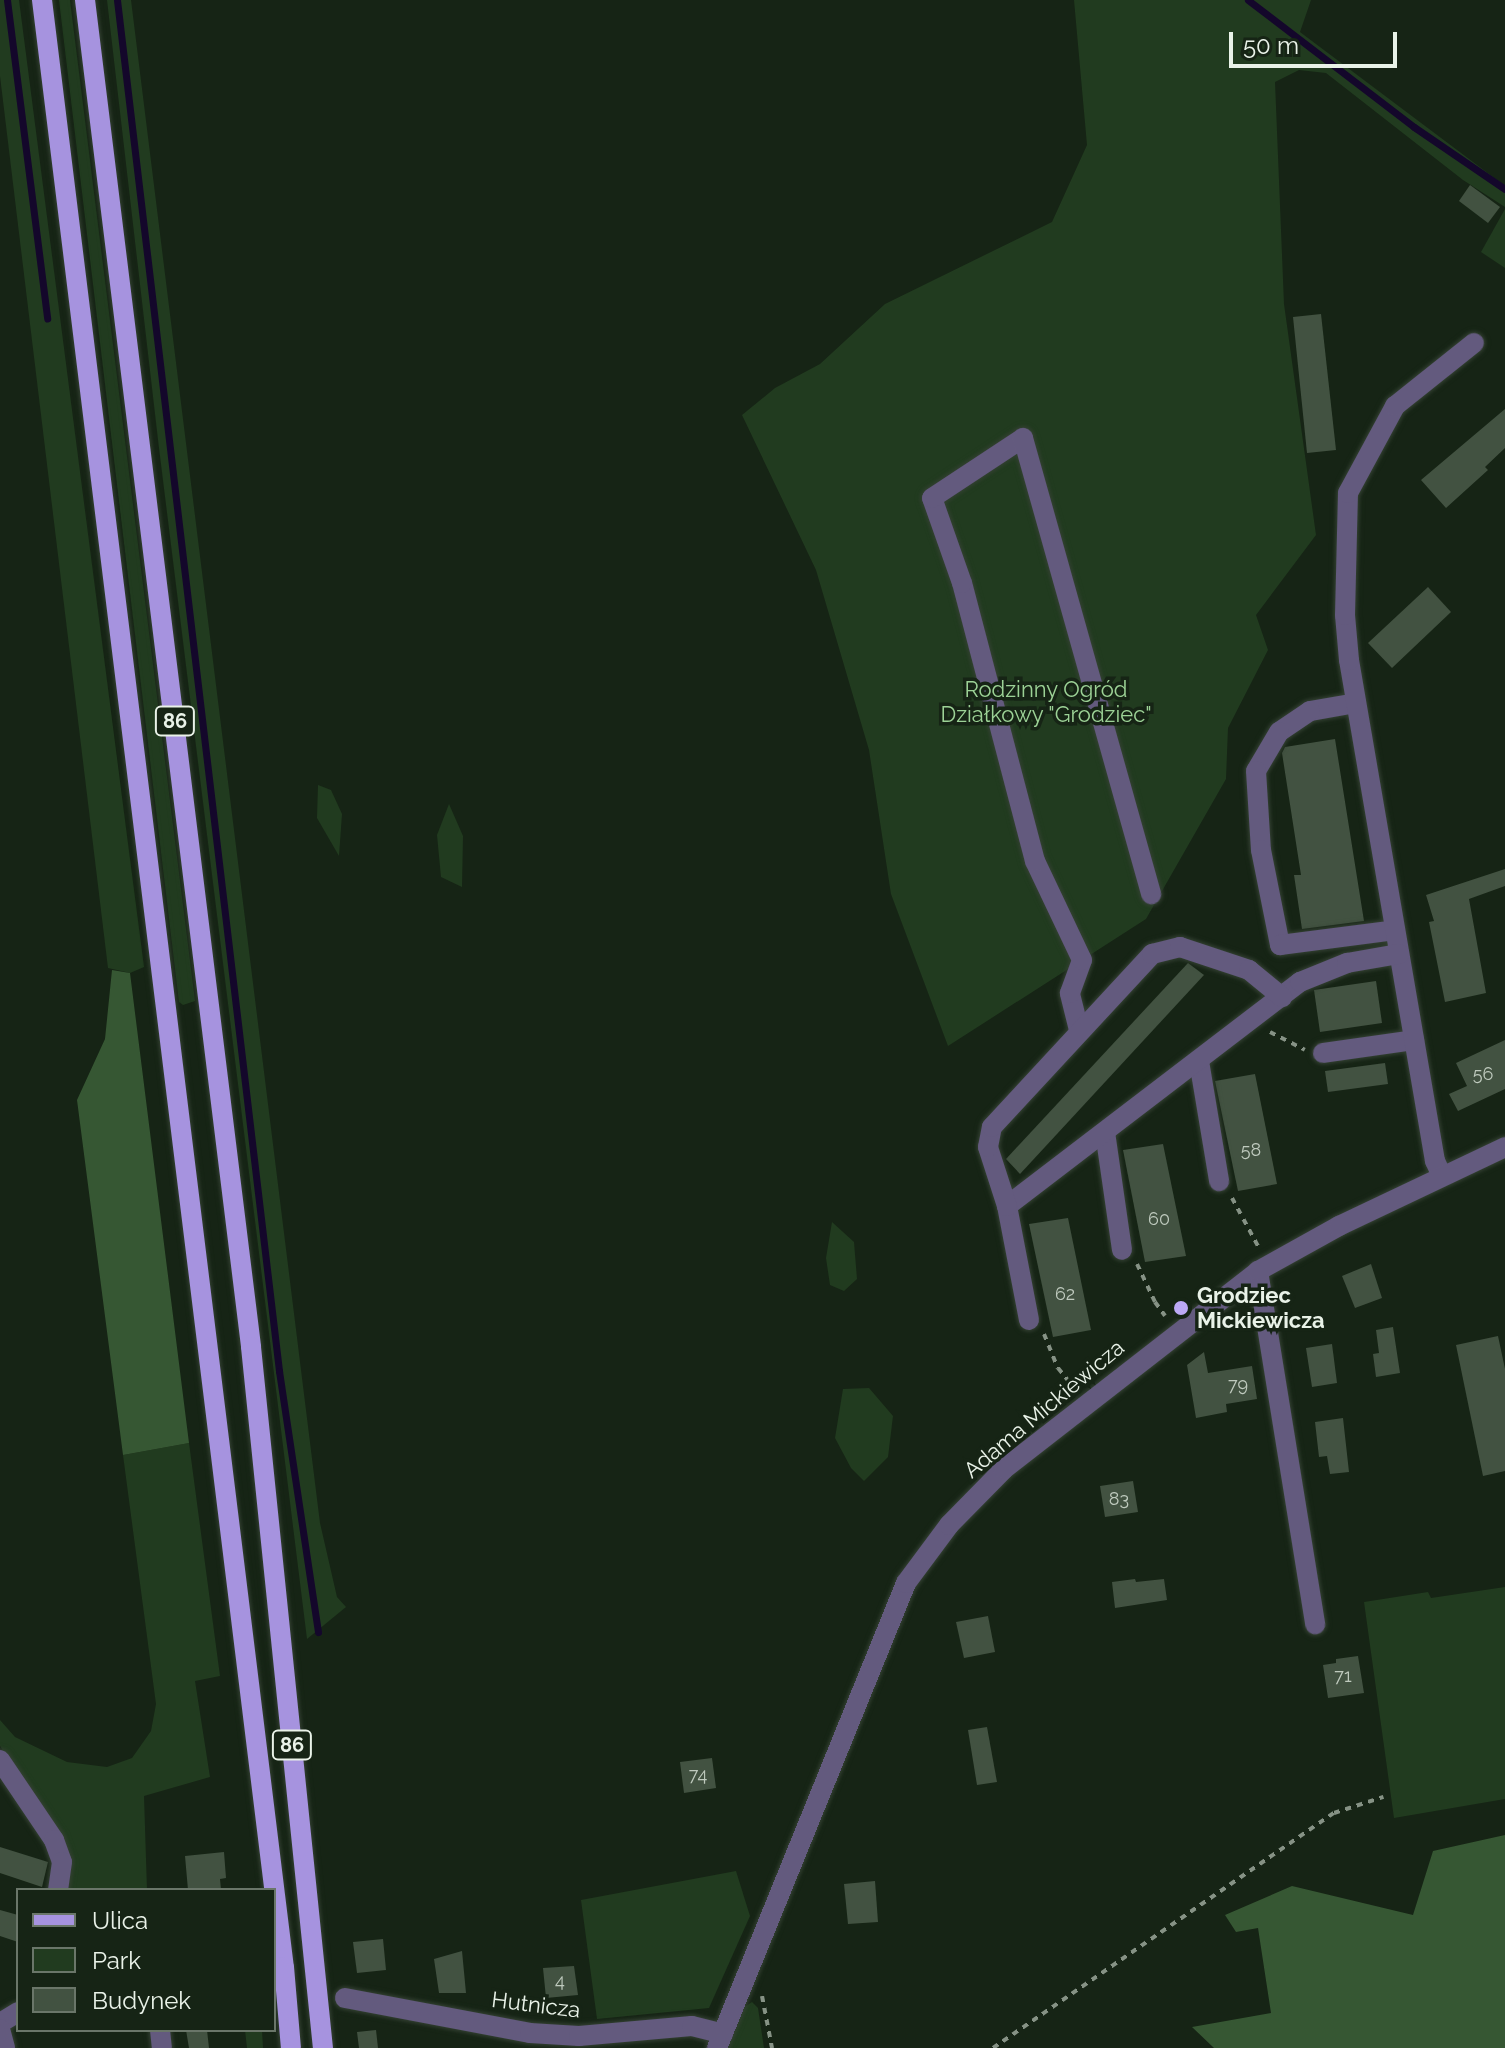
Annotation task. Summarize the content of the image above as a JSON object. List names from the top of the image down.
{
  "streets": {
    "main road": ["86"],
    "street": ["Adama Mickiewicza", "Hutnicza"]
  },
  "crossings": [
    ["Adama Mickiewicza", "Hutnicza"]
  ],
  "parks": ["Rodzinny Ogród Działkowy \"Grodziec\""],
  "places": ["Grodziec Mickiewicza"],
  "house_numbers": [
    "56",
    "58",
    "60",
    "62",
    "79",
    "83",
    "71",
    "74",
    "4"
  ],
  "legend": ["Ulica", "Park", "Budynek"],
  "scale_bar": "50 m"
}
